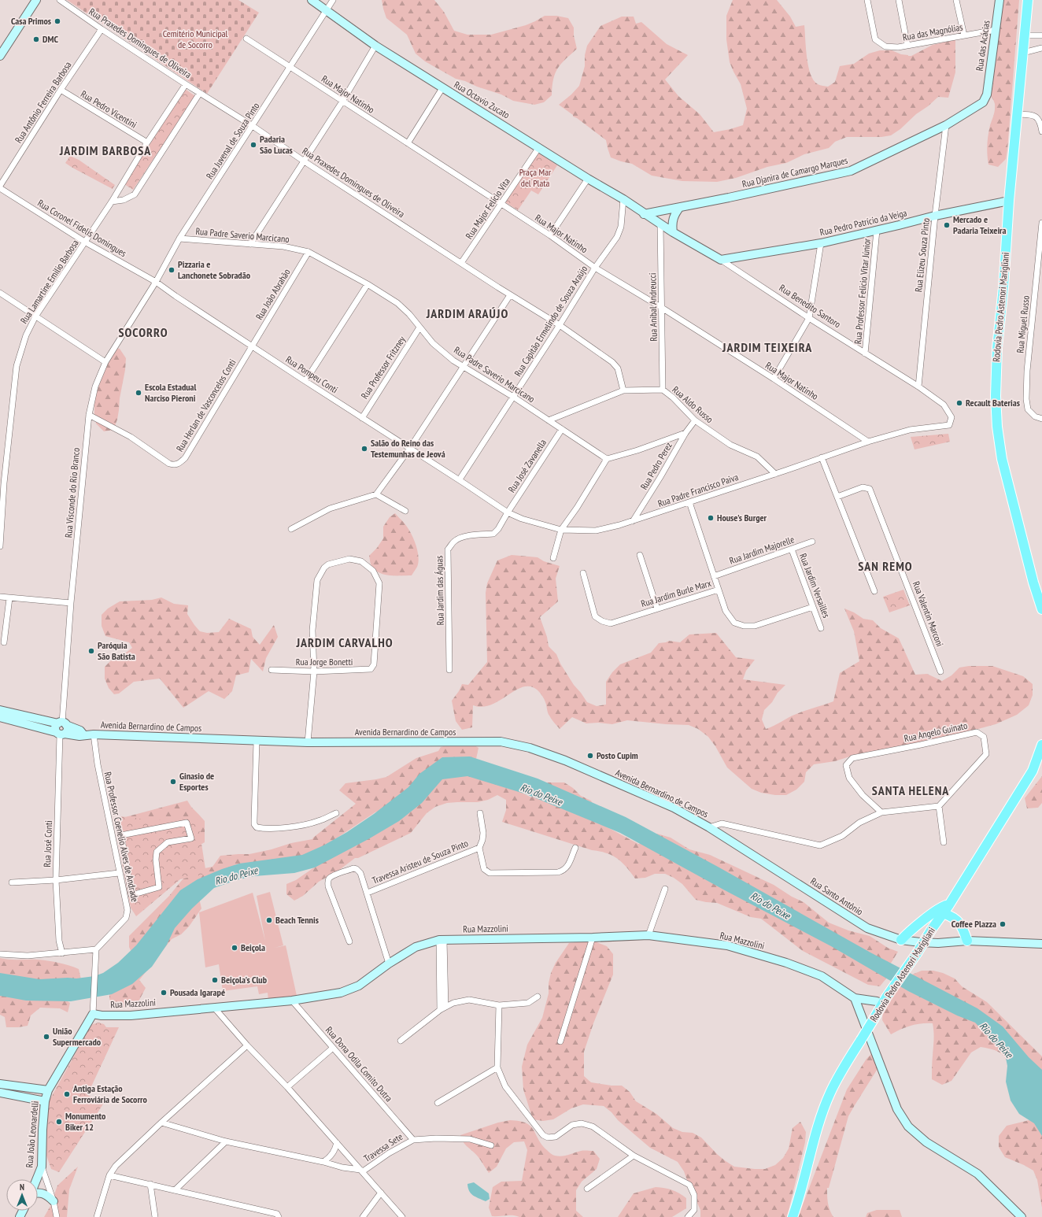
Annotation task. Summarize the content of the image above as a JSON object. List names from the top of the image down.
{
  "streets": {
    "main road": ["Rodovia Pedro Astenori Marigliani"],
    "street": [
      "Rua das Magnólias",
      "Rua Praxedes Domingues de Oliveira",
      "Rua das Acácias",
      "Rua Major Natinho",
      "Rua Octavio Zucato",
      "Rua Antônio Ferreira Barbosa",
      "Rua Pedro Vicentini",
      "Rua Juvenal de Souza Pinto",
      "Rua Djanira de Camargo Marques",
      "Rua Major Felício Vita",
      "Rua Pedro Patrício da Veiga",
      "Rua Coronel Fidelis Domingues",
      "Rua Padre Saverio Marcicano",
      "Rua Elizeu Souza Pinto",
      "Rua Lamartine Emilio Barbosa",
      "Rua Professor Felicio Vitar Júnior",
      "Rua João Abrahão",
      "Rua Benedito Santoro",
      "Rua Anibal Andreucci",
      "Rua Capitão Ermelindo de Souza Araújo",
      "Rua Miguel Russo",
      "Rua Professor Fritzney",
      "Rua Pompeu Conti",
      "Rua Aldo Russo",
      "Rua Herlan de Vasconcelos Conti",
      "Rua José Zavanella",
      "Rua Pedro Perez",
      "Rua Padre Francisco Paiva",
      "Rua Visconde do Rio Branco",
      "Rua Jardim Majorelle",
      "Rua Jardim Versailles",
      "Rua Jardim das Águas",
      "Rua Jardim Burle Marx",
      "Rua Valentin Marconi",
      "Rua Jorge Bonetti",
      "Avenida Bernardino de Campos",
      "Rua Angelo Guinato",
      "Rua Professor Coenelio Alves de Andrade",
      "Rua José Conti",
      "Travessa Aristeu de Souza Pinto",
      "Rua Santo Antônio",
      "Rua Mazzolini",
      "Rua Dona Odila Comito Dutra",
      "Rua João Leonardelli",
      "Travessa Sete"
    ]
  },
  "crossings": [
    ["Rua das Magnólias", "Rua das Acácias"],
    ["Rua Praxedes Domingues de Oliveira", "Rua Antônio Ferreira Barbosa"],
    ["Rua Praxedes Domingues de Oliveira", "Rua Juvenal de Souza Pinto"],
    ["Rua Praxedes Domingues de Oliveira", "Rua Major Felício Vita"],
    ["Rua Praxedes Domingues de Oliveira", "Rua Lamartine Emilio Barbosa"],
    ["Rua Praxedes Domingues de Oliveira", "Rua Capitão Ermelindo de Souza Araújo"],
    ["Rua Praxedes Domingues de Oliveira", "Rua Aldo Russo"],
    ["Rua das Acácias", "Rua Djanira de Camargo Marques"],
    ["Rua Major Natinho", "Rua Juvenal de Souza Pinto"],
    ["Rua Major Natinho", "Rua Major Felício Vita"],
    ["Rua Major Natinho", "Rua Anibal Andreucci"],
    ["Rua Major Natinho", "Rua Capitão Ermelindo de Souza Araújo"],
    ["Rua Major Natinho", "Rua Padre Francisco Paiva"],
    ["Rua Octavio Zucato", "Rua Juvenal de Souza Pinto"],
    ["Rua Octavio Zucato", "Rua Djanira de Camargo Marques"],
    ["Rua Octavio Zucato", "Rua Major Felício Vita"],
    ["Rua Octavio Zucato", "Rua Benedito Santoro"],
    ["Rua Octavio Zucato", "Rua Capitão Ermelindo de Souza Araújo"],
    ["Rua Antônio Ferreira Barbosa", "Rua Pedro Vicentini"],
    ["Rua Pedro Vicentini", "Rua Lamartine Emilio Barbosa"],
    ["Rua Juvenal de Souza Pinto", "Rua Coronel Fidelis Domingues"],
    ["Rua Juvenal de Souza Pinto", "Rua Padre Saverio Marcicano"],
    ["Rua Juvenal de Souza Pinto", "Rua Pompeu Conti"],
    ["Rua Juvenal de Souza Pinto", "Rua Visconde do Rio Branco"],
    ["Rua Djanira de Camargo Marques", "Rua Elizeu Souza Pinto"],
    ["Rua Djanira de Camargo Marques", "Rua Benedito Santoro"],
    ["Rua Pedro Patrício da Veiga", "Rua Elizeu Souza Pinto"],
    ["Rua Pedro Patrício da Veiga", "Rua Professor Felicio Vitar Júnior"],
    ["Rua Pedro Patrício da Veiga", "Rua Benedito Santoro"],
    ["Rua Pedro Patrício da Veiga", "Rodovia Pedro Astenori Marigliani"],
    ["Rua Coronel Fidelis Domingues", "Rua Lamartine Emilio Barbosa"],
    ["Rua Coronel Fidelis Domingues", "Rua Pompeu Conti"],
    ["Rua Coronel Fidelis Domingues", "Rua Visconde do Rio Branco"],
    ["Rua Padre Saverio Marcicano", "Rua João Abrahão"],
    ["Rua Padre Saverio Marcicano", "Rua Capitão Ermelindo de Souza Araújo"],
    ["Rua Padre Saverio Marcicano", "Rua Professor Fritzney"],
    ["Rua Padre Saverio Marcicano", "Rua José Zavanella"],
    ["Rua Elizeu Souza Pinto", "Rua Benedito Santoro"],
    ["Rua Professor Felicio Vitar Júnior", "Rua Benedito Santoro"],
    ["Rua João Abrahão", "Rua Pompeu Conti"],
    ["Rua João Abrahão", "Rua Herlan de Vasconcelos Conti"],
    ["Rua Benedito Santoro", "Rua Anibal Andreucci"],
    ["Rua Benedito Santoro", "Rua Padre Francisco Paiva"],
    ["Rua Anibal Andreucci", "Rua Aldo Russo"],
    ["Rodovia Pedro Astenori Marigliani", "Rua Mazzolini"],
    ["Rua Capitão Ermelindo de Souza Araújo", "Rua Pompeu Conti"],
    ["Rua Capitão Ermelindo de Souza Araújo", "Rua Padre Francisco Paiva"],
    ["Rua Professor Fritzney", "Rua Pompeu Conti"],
    ["Rua Pompeu Conti", "Rua Herlan de Vasconcelos Conti"],
    ["Rua Pompeu Conti", "Rua Padre Francisco Paiva"],
    ["Rua Pompeu Conti", "Rua Visconde do Rio Branco"],
    ["Rua Aldo Russo", "Rua Pedro Perez"],
    ["Rua Aldo Russo", "Rua Padre Francisco Paiva"],
    ["Rua Herlan de Vasconcelos Conti", "Rua Visconde do Rio Branco"],
    ["Rua José Zavanella", "Rua Padre Francisco Paiva"],
    ["Rua José Zavanella", "Rua Jardim das Águas"],
    ["Rua Pedro Perez", "Rua Padre Francisco Paiva"],
    ["Rua Padre Francisco Paiva", "Rua Jardim das Águas"],
    ["Rua Padre Francisco Paiva", "Rua Jardim Burle Marx"],
    ["Rua Jardim Majorelle", "Rua Jardim Versailles"],
    ["Rua Jardim Majorelle", "Rua Jardim Burle Marx"],
    ["Avenida Bernardino de Campos", "Rua Professor Coenelio Alves de Andrade"],
    ["Avenida Bernardino de Campos", "Rua José Conti"],
    ["Avenida Bernardino de Campos", "Rua Santo Antônio"],
    ["Rua Mazzolini", "Rua Dona Odila Comito Dutra"],
    ["Rua Mazzolini", "Rua João Leonardelli"],
    ["Rua Dona Odila Comito Dutra", "Travessa Sete"]
  ],
  "districts": [
    "JARDIM BARBOSA",
    "JARDIM ARAÚJO",
    "SOCORRO",
    "JARDIM TEIXEIRA",
    "SAN REMO",
    "JARDIM CARVALHO",
    "SANTA HELENA"
  ],
  "water": ["Rio do Peixe"],
  "parks": ["Cemitério Municipal de Socorro", "Praça Mar del Plata"],
  "places": [
    "Casa Primos",
    "DMC",
    "Padaria São Lucas",
    "Mercado e Padaria Teixeira",
    "Pizzaria e Lanchonete Sobradão",
    "Escola Estadual Narciso Pieroni",
    "Recault Baterias",
    "Salão do Reino das Testemunhas de Jeová",
    "House's Burger",
    "Paróquia São Batista",
    "Posto Cupim",
    "Ginasio de Esportes",
    "Beach Tennis",
    "Coffee Plazza",
    "Beiçola",
    "Beiçola's Club",
    "Pousada Igarapé",
    "União Supermercado",
    "Antiga Estação Ferroviária de Socorro",
    "Monumento Biker 12"
  ],
  "north": "top"
}
